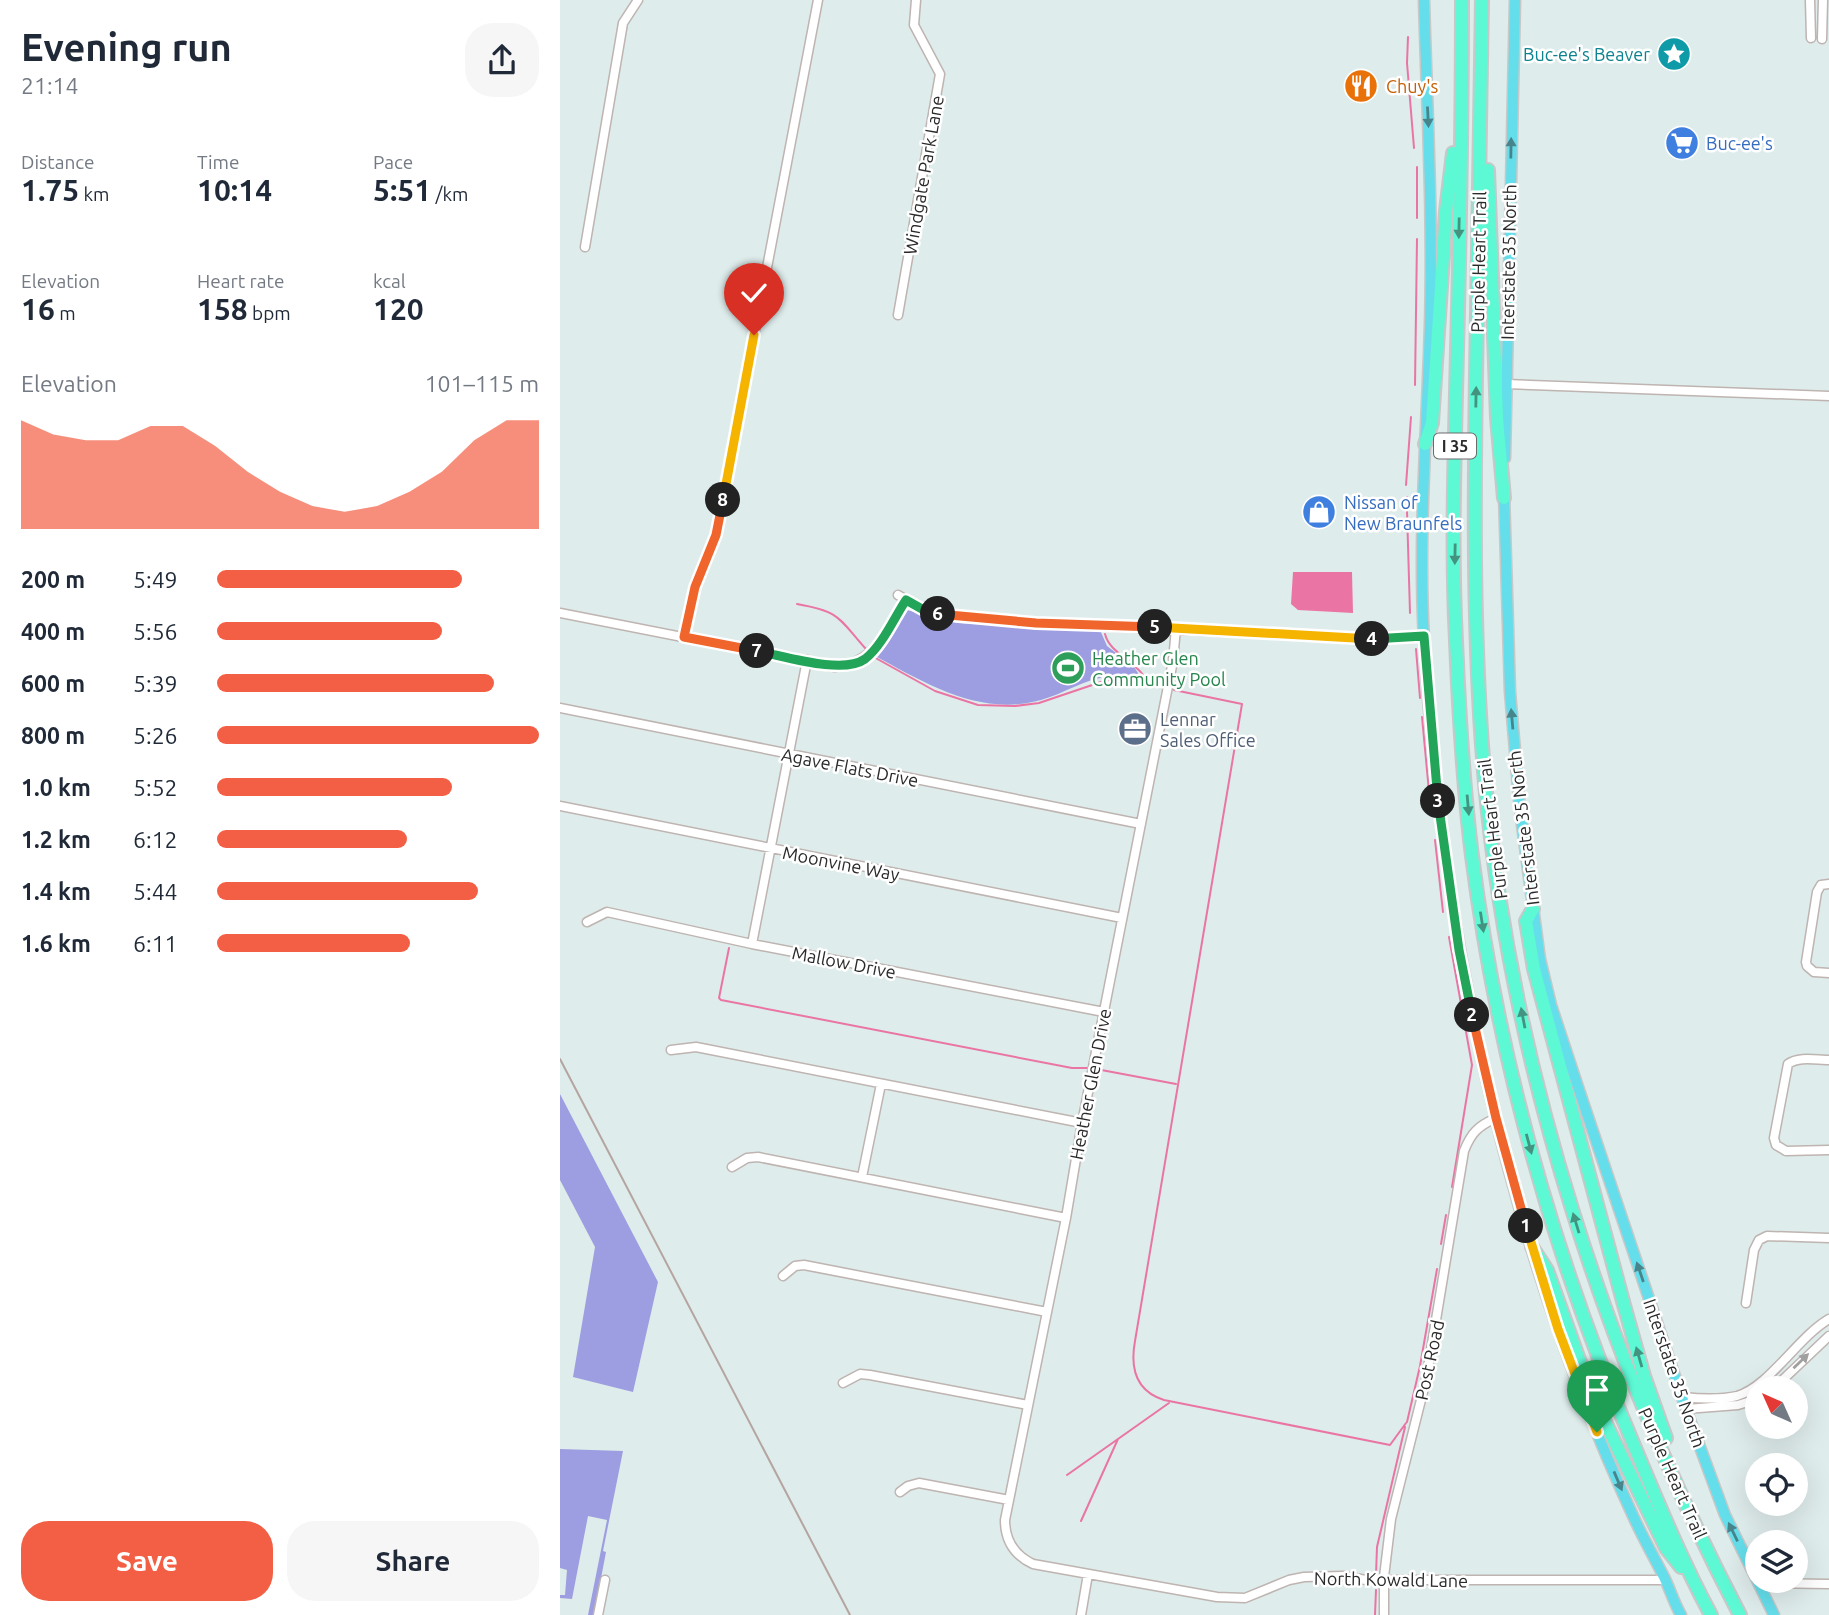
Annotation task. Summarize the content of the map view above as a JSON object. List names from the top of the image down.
{
  "streets": {
    "highway": ["Purple Heart Trail", "I 35"],
    "main road": ["Interstate 35 North"],
    "street": [
      "Windgate Park Lane",
      "Agave Flats Drive",
      "Moonvine Way",
      "Mallow Drive",
      "Heather Glen Drive",
      "Post Road",
      "North Kowald Lane"
    ]
  },
  "crossings": [
    ["Agave Flats Drive", "Heather Glen Drive"],
    ["Moonvine Way", "Heather Glen Drive"],
    ["Mallow Drive", "Heather Glen Drive"],
    ["Heather Glen Drive", "North Kowald Lane"],
    ["Post Road", "North Kowald Lane"]
  ],
  "places": {
    "place": ["Buc-ee's Beaver"],
    "restaurant": ["Chuy's"],
    "supermarket": ["Buc-ee's"],
    "shop": ["Nissan of New Braunfels"],
    "sports": ["Heather Glen Community Pool"],
    "office": ["Lennar Sales Office"]
  },
  "north": "top left",
  "page": {
    "heading": ["Evening run", "21:14"],
    "stats": [
      ["Distance", "1.75 km"],
      ["Time", "10:14"],
      ["Pace", "5:51 /km"],
      ["Elevation", "16 m"],
      ["Heart rate", "158 bpm"],
      ["kcal", "120"]
    ],
    "chart": ["Elevation", "101–115 m"],
    "pins": [
      "8",
      "6",
      "5",
      "4",
      "7",
      "3",
      "2",
      "1"
    ],
    "list": [
      {
        "name": "200 m",
        "note": "5:49"
      },
      {
        "name": "400 m",
        "note": "5:56"
      },
      {
        "name": "600 m",
        "note": "5:39"
      },
      {
        "name": "800 m",
        "note": "5:26"
      },
      {
        "name": "1.0 km",
        "note": "5:52"
      },
      {
        "name": "1.2 km",
        "note": "6:12"
      },
      {
        "name": "1.4 km",
        "note": "5:44"
      },
      {
        "name": "1.6 km",
        "note": "6:11"
      }
    ],
    "buttons": ["Save", "Share"]
  }
}
